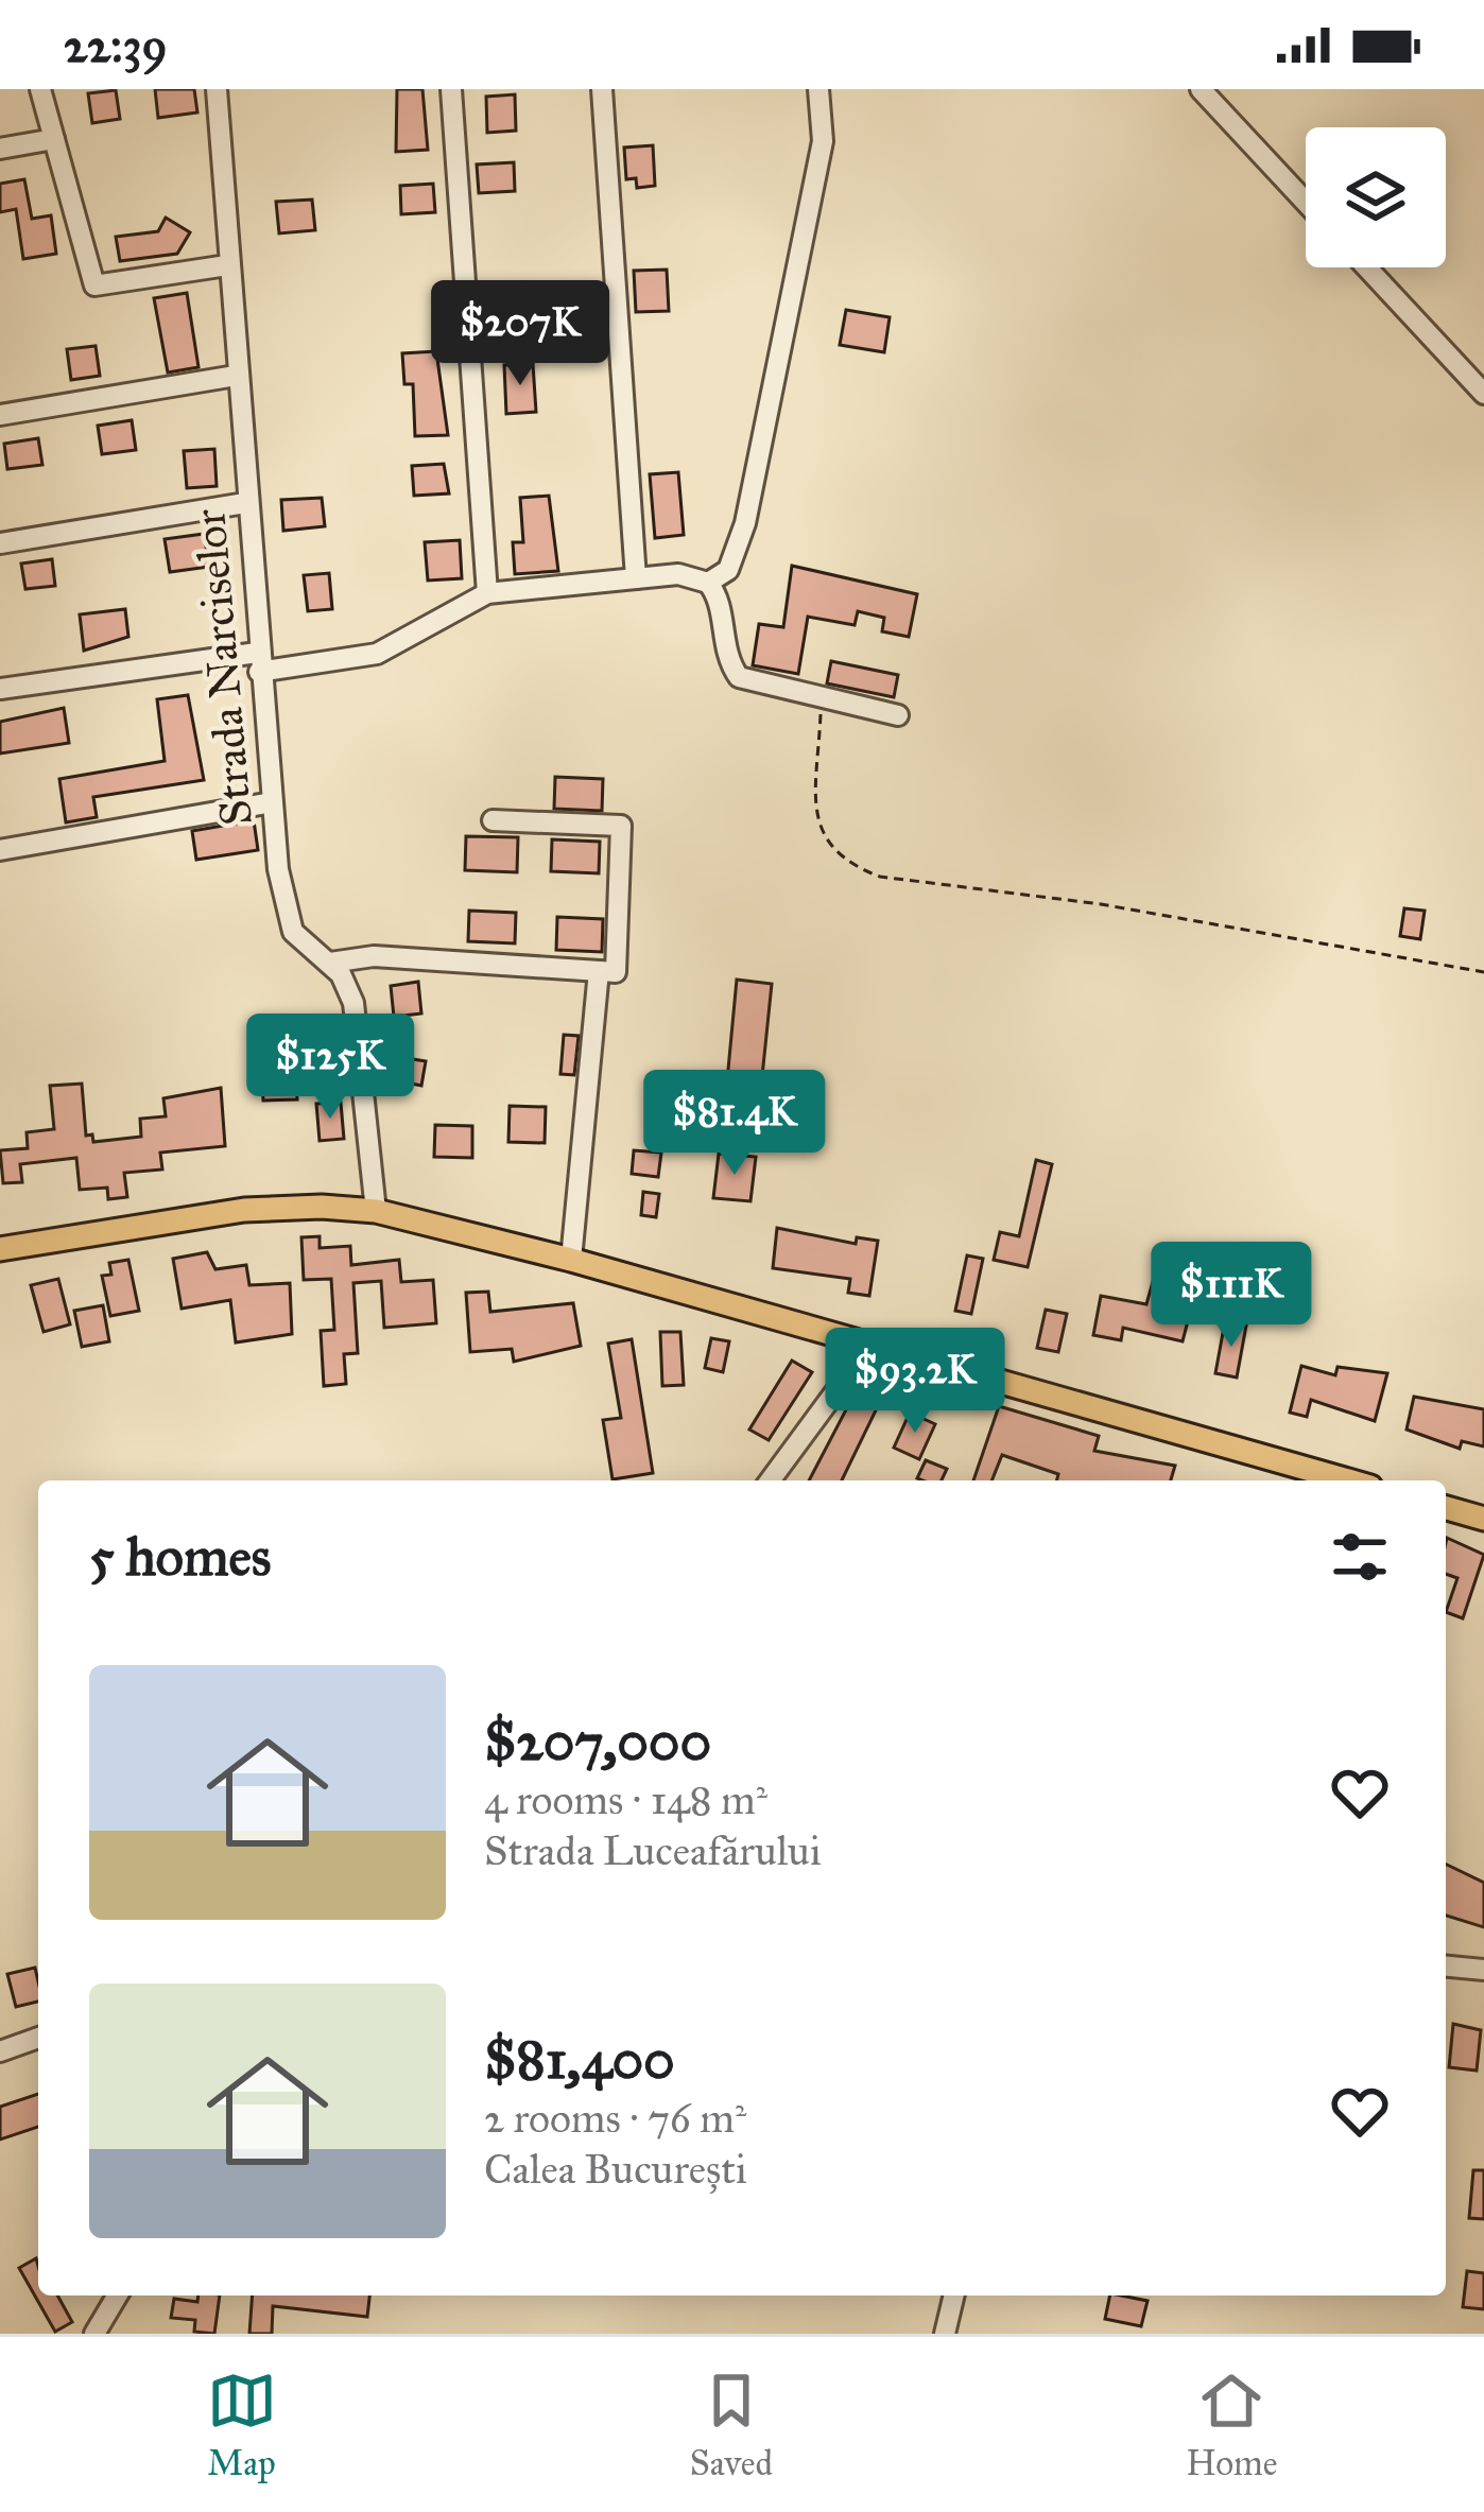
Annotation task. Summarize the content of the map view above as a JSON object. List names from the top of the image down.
{
  "streets": {
    "street": ["Strada Narciselor"]
  },
  "page": {
    "status": "22:39",
    "price": [
      "$207K",
      "$125K",
      "$81.4K",
      "$111K",
      "$93.2K"
    ],
    "heading": "5 homes",
    "list": [
      {
        "name": "$207,000",
        "note": "4 rooms · 148 m² · Strada Luceafărului"
      },
      {
        "name": "$81,400",
        "note": "2 rooms · 76 m² · Calea București"
      }
    ],
    "tabs": ["Map", "Saved", "Home"]
  }
}
